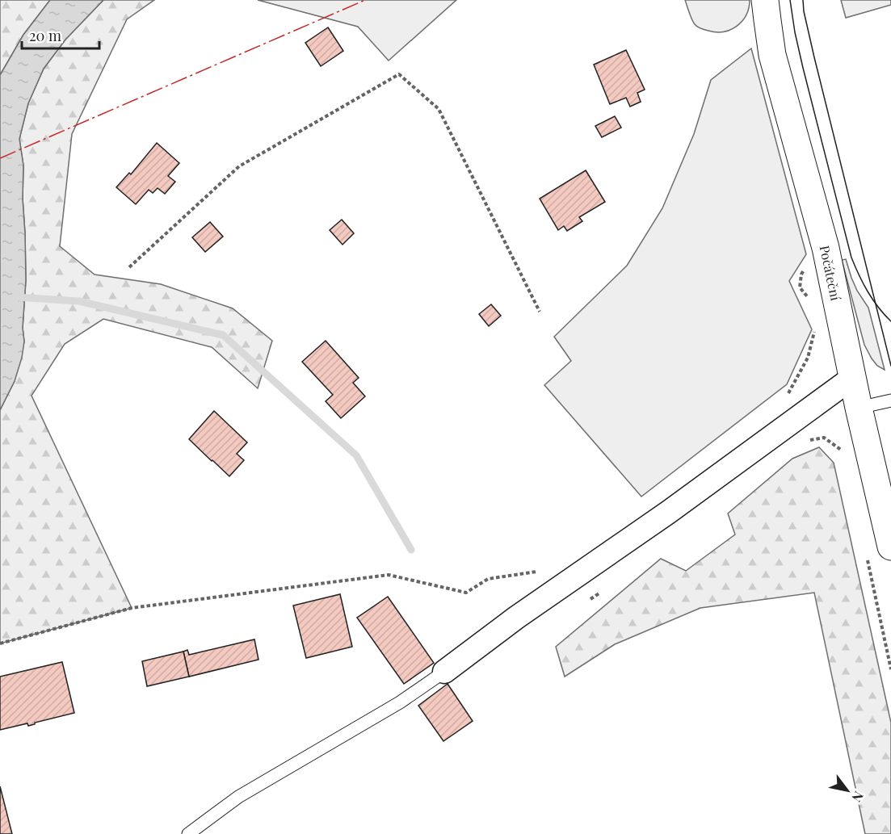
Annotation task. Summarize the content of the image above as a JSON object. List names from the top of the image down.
{
  "streets": {
    "street": ["Počáteční"]
  },
  "scale_bar": "20 m",
  "north": "bottom right"
}
